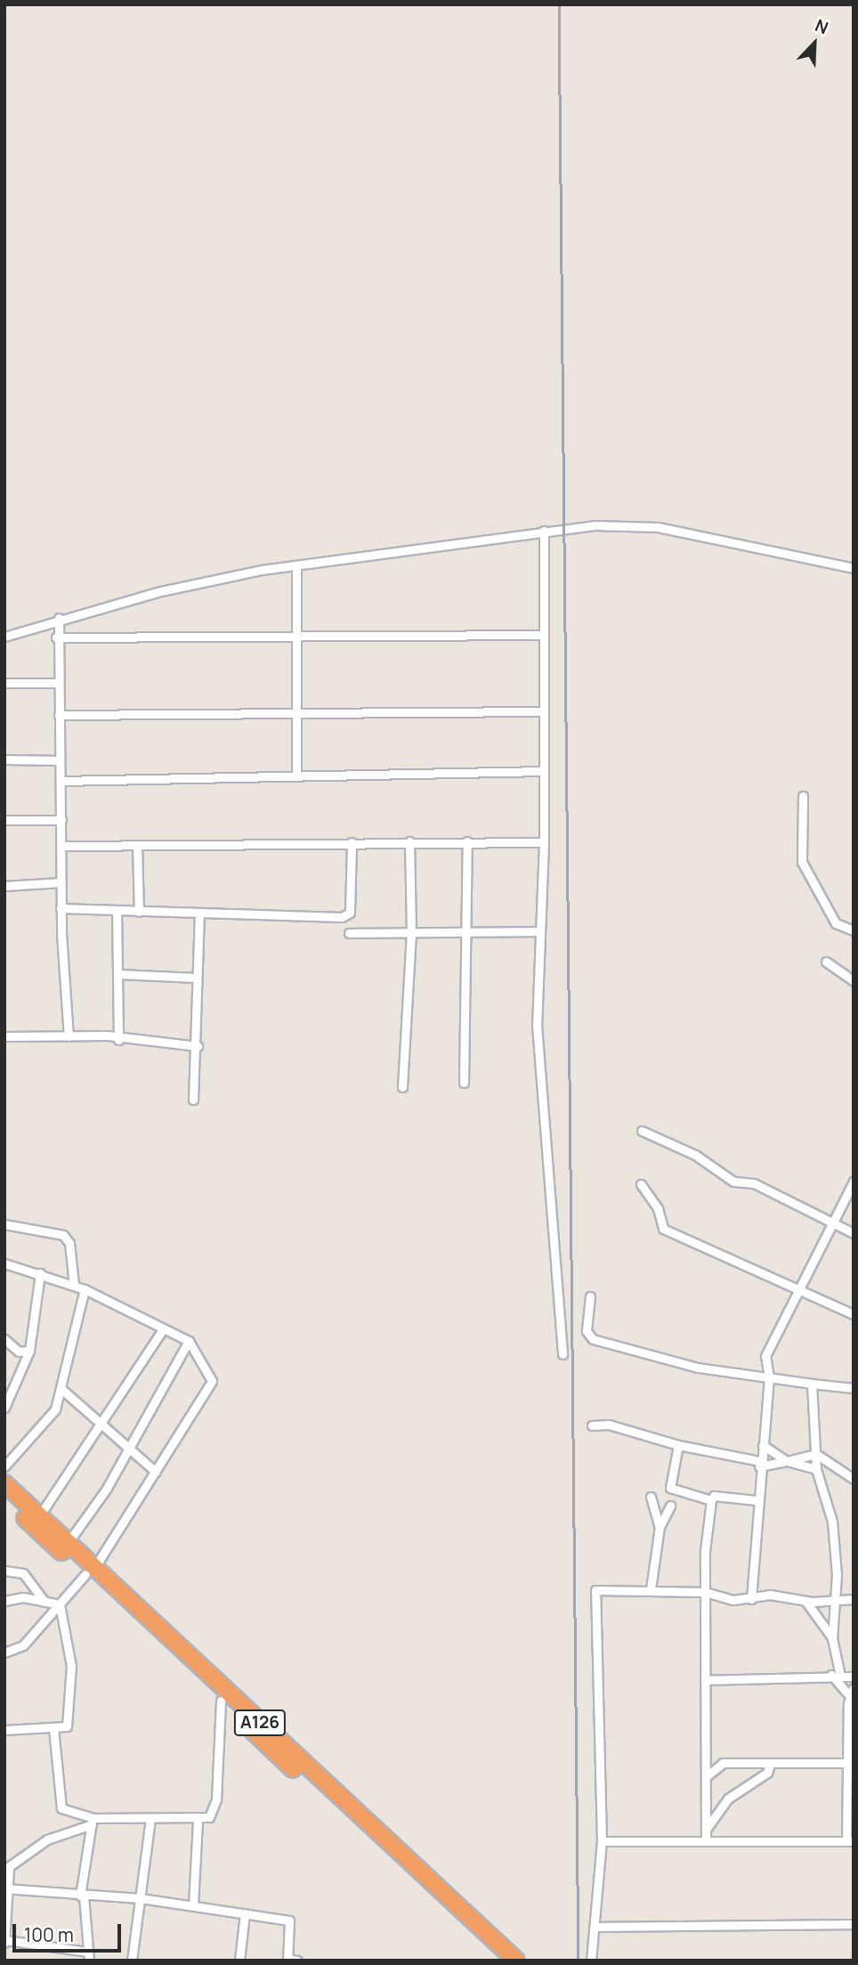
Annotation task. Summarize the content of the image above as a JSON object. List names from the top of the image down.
{
  "streets": {
    "highway": ["A126"]
  },
  "scale_bar": "100 m",
  "north": "top right"
}
